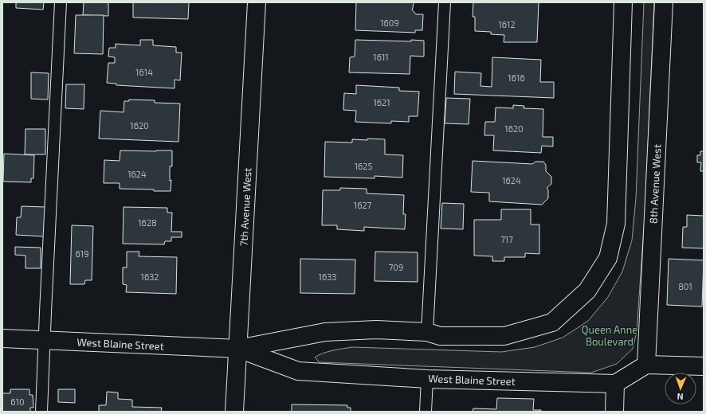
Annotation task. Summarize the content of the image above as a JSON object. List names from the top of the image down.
{
  "streets": {
    "street": ["8th Avenue West", "7th Avenue West", "West Blaine Street"]
  },
  "crossings": [
    ["7th Avenue West", "West Blaine Street"]
  ],
  "parks": ["Queen Anne Boulevard"],
  "house_numbers": [
    "1609",
    "1612",
    "1611",
    "1614",
    "1616",
    "1621",
    "1620",
    "1620",
    "1625",
    "1624",
    "1624",
    "1627",
    "1628",
    "717",
    "619",
    "709",
    "1632",
    "1633",
    "801",
    "610"
  ],
  "north": "bottom"
}
